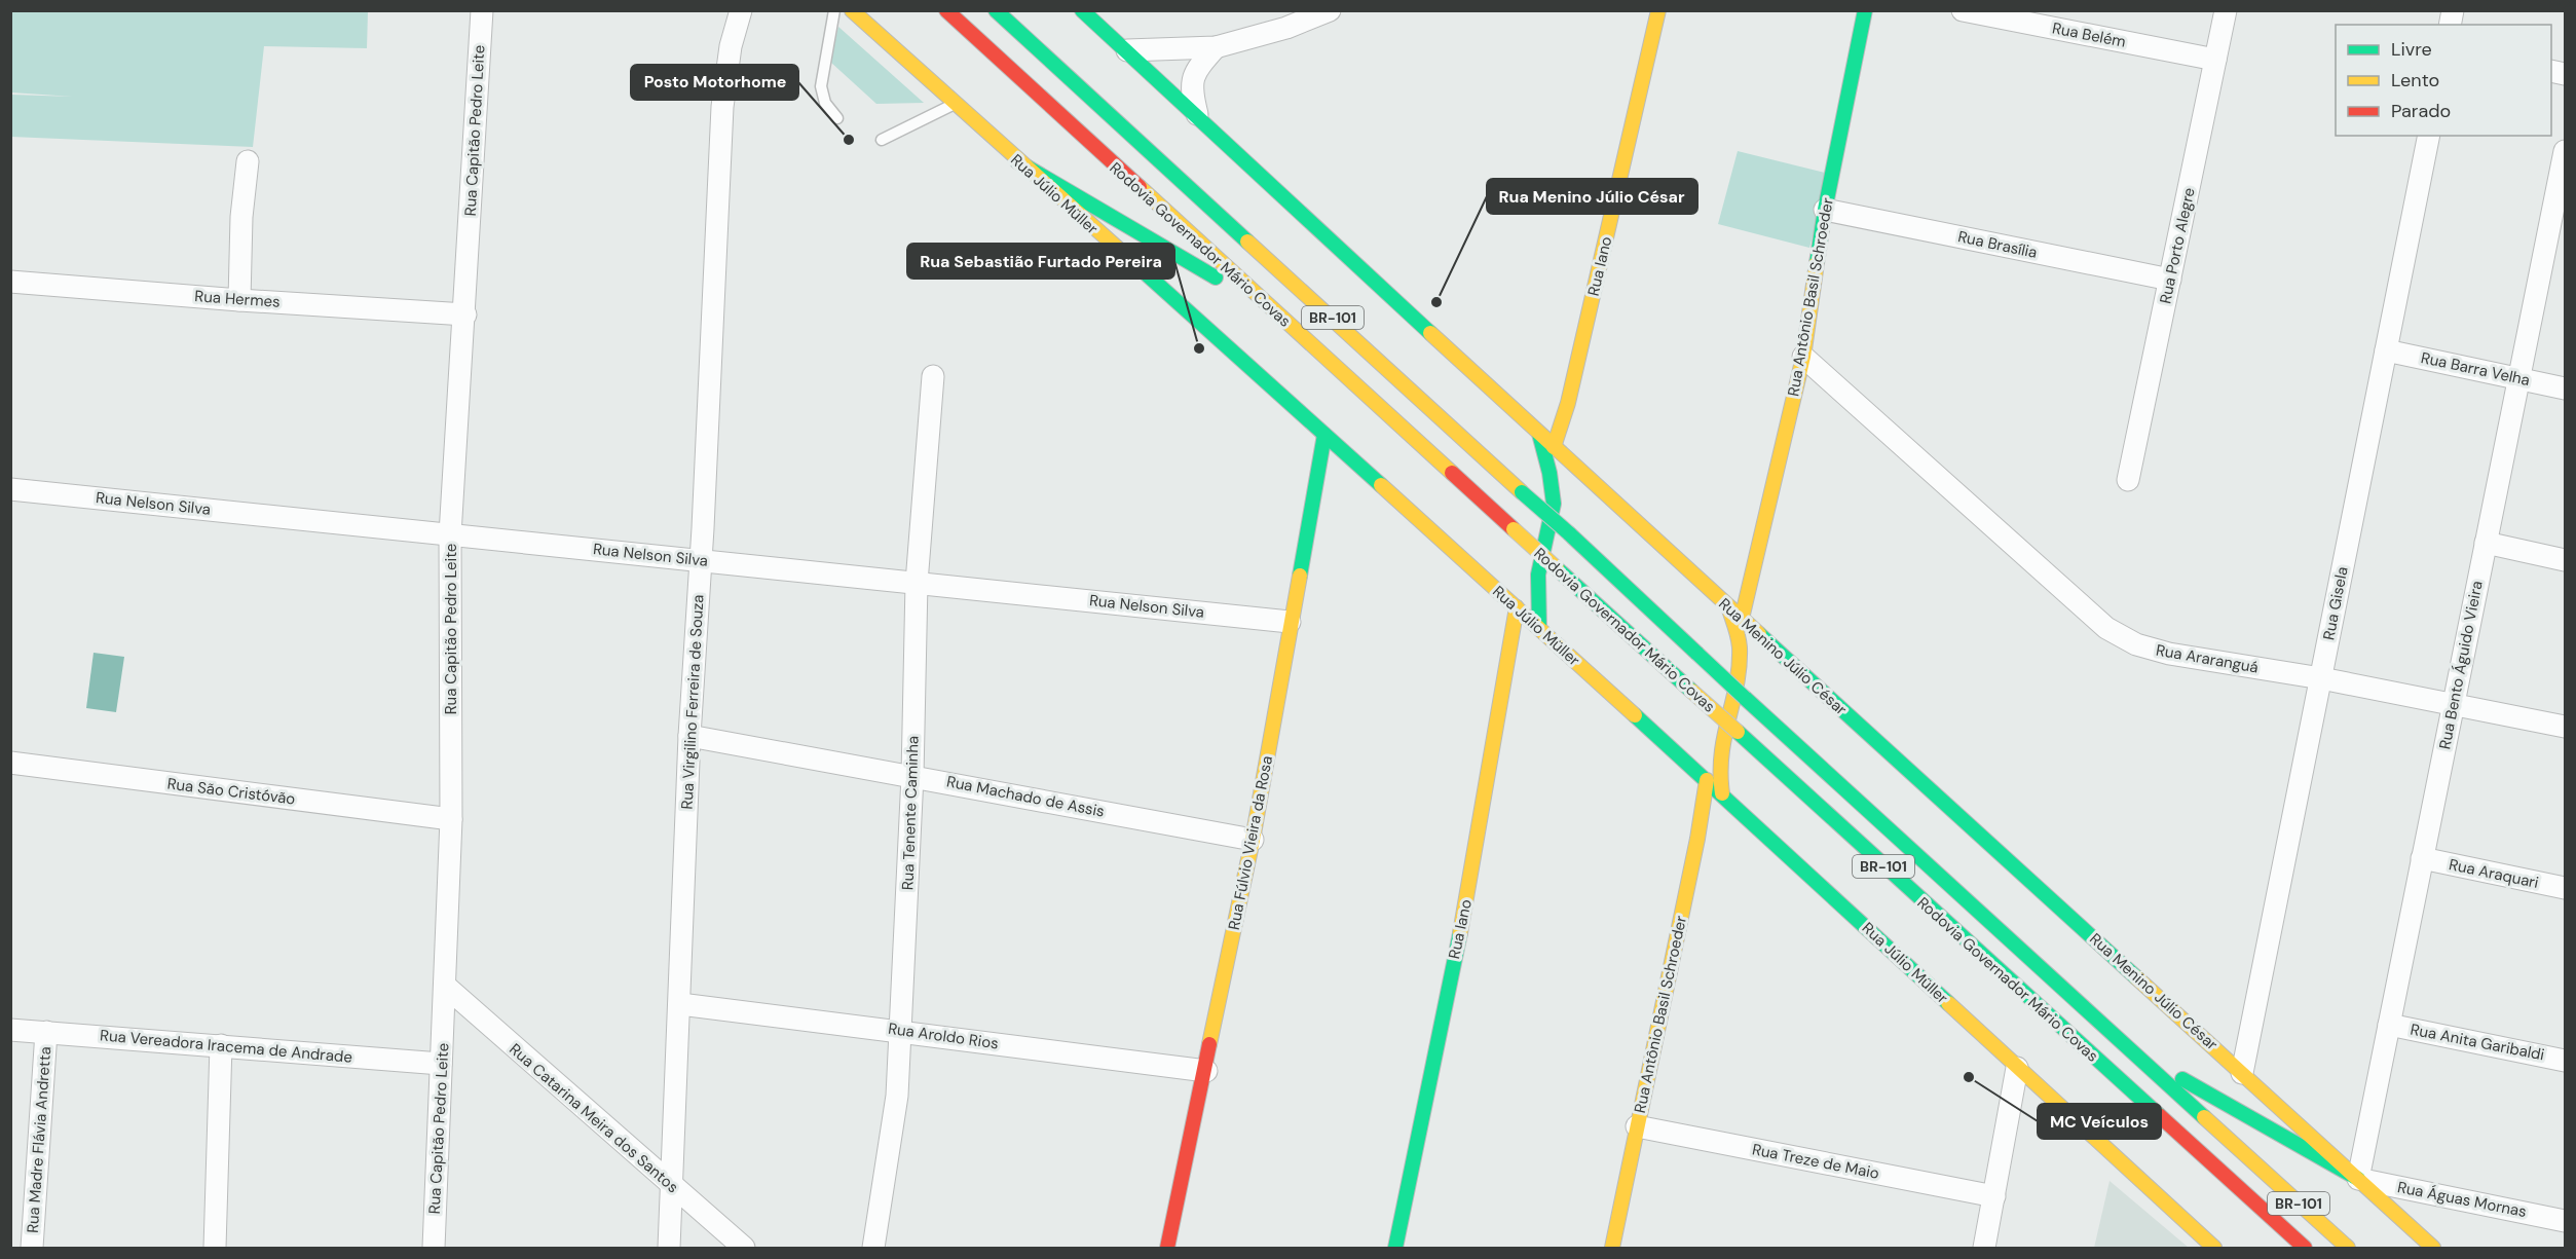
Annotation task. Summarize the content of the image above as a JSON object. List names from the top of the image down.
{
  "streets": {
    "main road": [
      "Rua Júlio Müller",
      "Rodovia Governador Mário Covas",
      "Rua Iano",
      "Rua Antônio Basil Schroeder",
      "BR-101",
      "Rua Menino Júlio César",
      "Rua Fúlvio Vieira da Rosa"
    ],
    "street": [
      "Rua Belém",
      "Rua Capitão Pedro Leite",
      "Rua Brasília",
      "Rua Porto Alegre",
      "Rua Hermes",
      "Rua Barra Velha",
      "Rua Nelson Silva",
      "Rua Gisela",
      "Rua Araranguá",
      "Rua Bento Águido Vieira",
      "Rua Virgilino Ferreira de Souza",
      "Rua São Cristóvão",
      "Rua Machado de Assis",
      "Rua Tenente Caminha",
      "Rua Araquari",
      "Rua Aroldo Rios",
      "Rua Anita Garibaldi",
      "Rua Vereadora Iracema de Andrade",
      "Rua Catarina Meira dos Santos",
      "Rua Madre Flávia Andretta",
      "Rua Treze de Maio",
      "Rua Águas Mornas"
    ]
  },
  "crossings": [
    ["Rua Belém", "Rua Porto Alegre"],
    ["Rua Capitão Pedro Leite", "Rua Hermes"],
    ["Rua Capitão Pedro Leite", "Rua Nelson Silva"],
    ["Rua Capitão Pedro Leite", "Rua São Cristóvão"],
    ["Rua Capitão Pedro Leite", "Rua Vereadora Iracema de Andrade"],
    ["Rua Capitão Pedro Leite", "Rua Catarina Meira dos Santos"],
    ["Rua Júlio Müller", "Rua Iano"],
    ["Rua Júlio Müller", "Rua Antônio Basil Schroeder"],
    ["Rua Júlio Müller", "Rua Fúlvio Vieira da Rosa"],
    ["Rua Brasília", "Rua Porto Alegre"],
    ["Rua Brasília", "Rua Antônio Basil Schroeder"],
    ["Rua Iano", "Rua Menino Júlio César"],
    ["Rua Antônio Basil Schroeder", "Rua Menino Júlio César"],
    ["Rua Antônio Basil Schroeder", "Rua Araranguá"],
    ["Rua Antônio Basil Schroeder", "Rua Treze de Maio"],
    ["Rua Barra Velha", "Rua Gisela"],
    ["Rua Barra Velha", "Rua Bento Águido Vieira"],
    ["Rua Nelson Silva", "Rua Virgilino Ferreira de Souza"],
    ["Rua Nelson Silva", "Rua Tenente Caminha"],
    ["Rua Nelson Silva", "Rua Fúlvio Vieira da Rosa"],
    ["Rua Gisela", "Rua Menino Júlio César"],
    ["Rua Gisela", "Rua Araranguá"],
    ["Rua Menino Júlio César", "Rua Bento Águido Vieira"],
    ["Rua Menino Júlio César", "Rua Águas Mornas"],
    ["Rua Araranguá", "Rua Bento Águido Vieira"],
    ["Rua Bento Águido Vieira", "Rua Araquari"],
    ["Rua Bento Águido Vieira", "Rua Anita Garibaldi"],
    ["Rua Bento Águido Vieira", "Rua Águas Mornas"],
    ["Rua Virgilino Ferreira de Souza", "Rua Machado de Assis"],
    ["Rua Virgilino Ferreira de Souza", "Rua Aroldo Rios"],
    ["Rua Virgilino Ferreira de Souza", "Rua Catarina Meira dos Santos"],
    ["Rua Machado de Assis", "Rua Tenente Caminha"],
    ["Rua Machado de Assis", "Rua Fúlvio Vieira da Rosa"],
    ["Rua Tenente Caminha", "Rua Aroldo Rios"],
    ["Rua Fúlvio Vieira da Rosa", "Rua Aroldo Rios"],
    ["Rua Vereadora Iracema de Andrade", "Rua Madre Flávia Andretta"]
  ],
  "places": [
    "Posto Motorhome",
    "Rua Menino Júlio César",
    "Rua Sebastião Furtado Pereira",
    "MC Veículos"
  ],
  "legend": ["Livre", "Lento", "Parado"]
}
